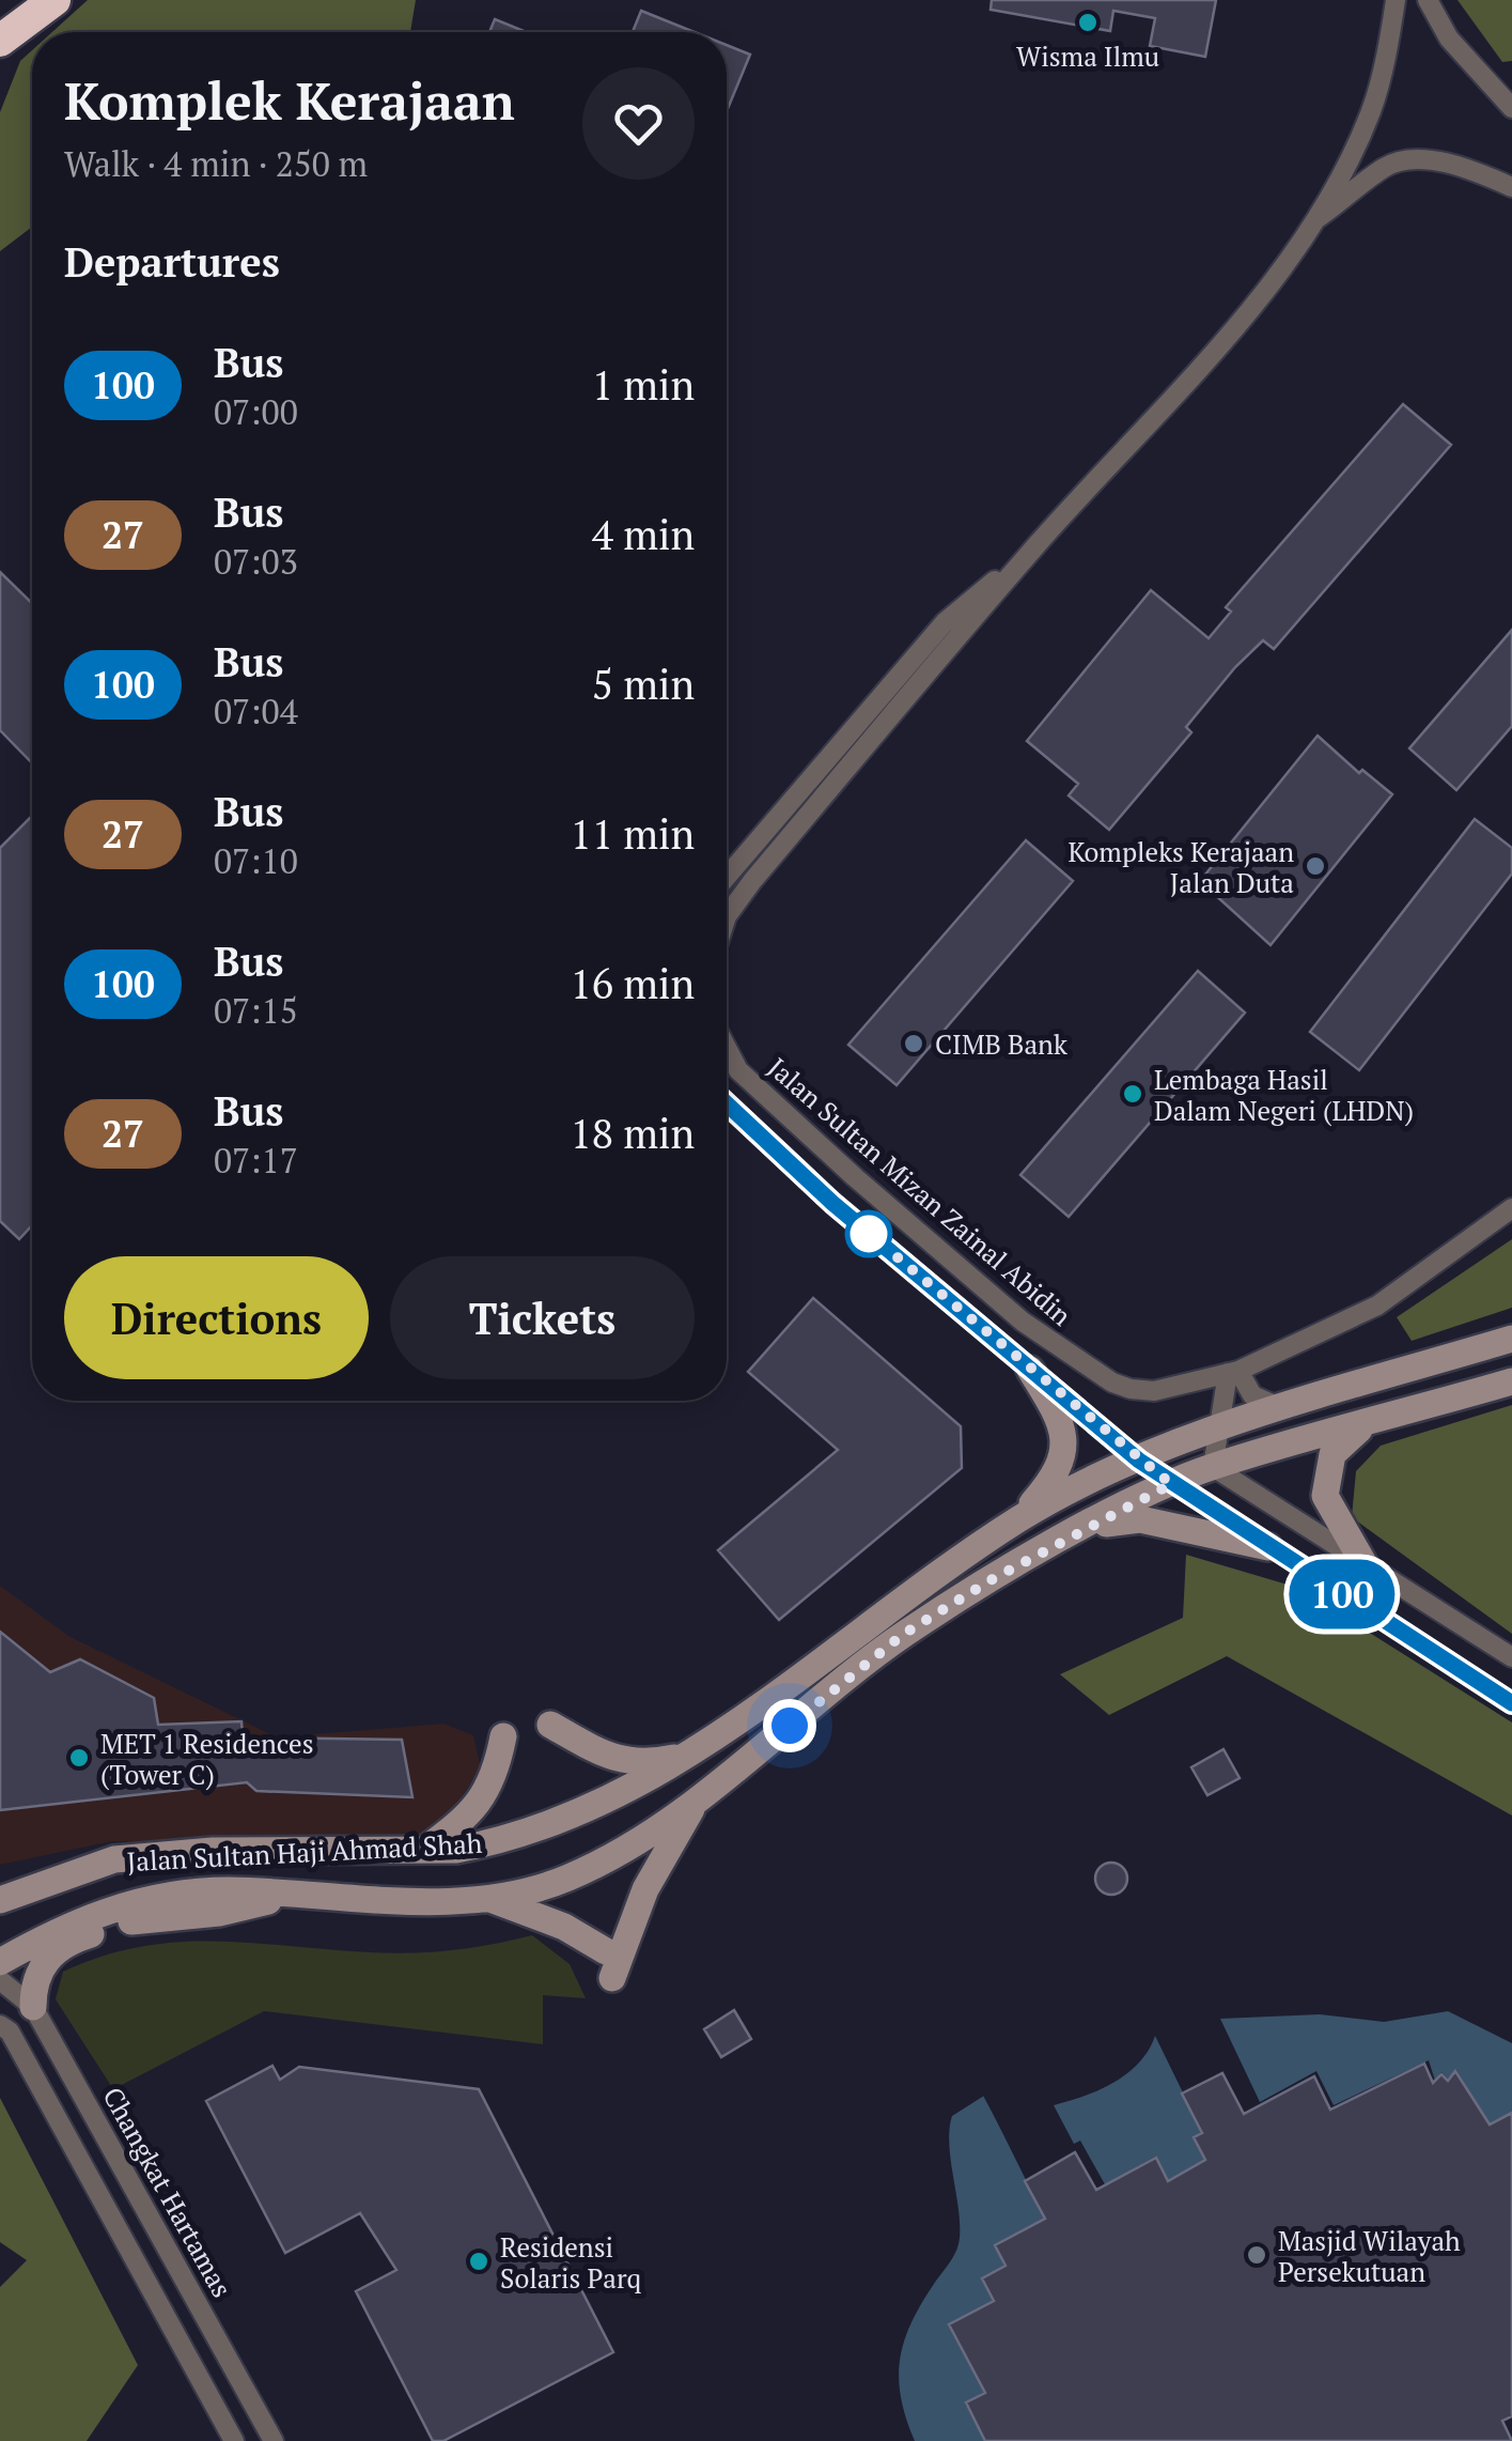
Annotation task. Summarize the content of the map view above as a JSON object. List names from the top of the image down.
{
  "streets": {
    "street": ["Jalan Sultan Mizan Zainal Abidin", "Jalan Sultan Haji Ahmad Shah", "Changkat Hartamas"]
  },
  "places": [
    "Wisma Ilmu",
    "Kompleks Kerajaan Jalan Duta",
    "CIMB Bank",
    "Lembaga Hasil Dalam Negeri (LHDN)",
    "MET 1 Residences (Tower C)",
    "Masjid Wilayah Persekutuan",
    "Residensi Solaris Parq"
  ],
  "lines": ["bus line 100"],
  "page": {
    "on_map": "100",
    "heading": [
      ["Komplek Kerajaan", "Walk · 4 min · 250 m"],
      "Departures"
    ],
    "list": [
      {
        "mark": "100",
        "name": "Bus",
        "note": "07:00",
        "value": "1 min"
      },
      {
        "mark": "27",
        "name": "Bus",
        "note": "07:03",
        "value": "4 min"
      },
      {
        "mark": "100",
        "name": "Bus",
        "note": "07:04",
        "value": "5 min"
      },
      {
        "mark": "27",
        "name": "Bus",
        "note": "07:10",
        "value": "11 min"
      },
      {
        "mark": "100",
        "name": "Bus",
        "note": "07:15",
        "value": "16 min"
      },
      {
        "mark": "27",
        "name": "Bus",
        "note": "07:17",
        "value": "18 min"
      }
    ],
    "buttons": ["Directions", "Tickets"]
  }
}
